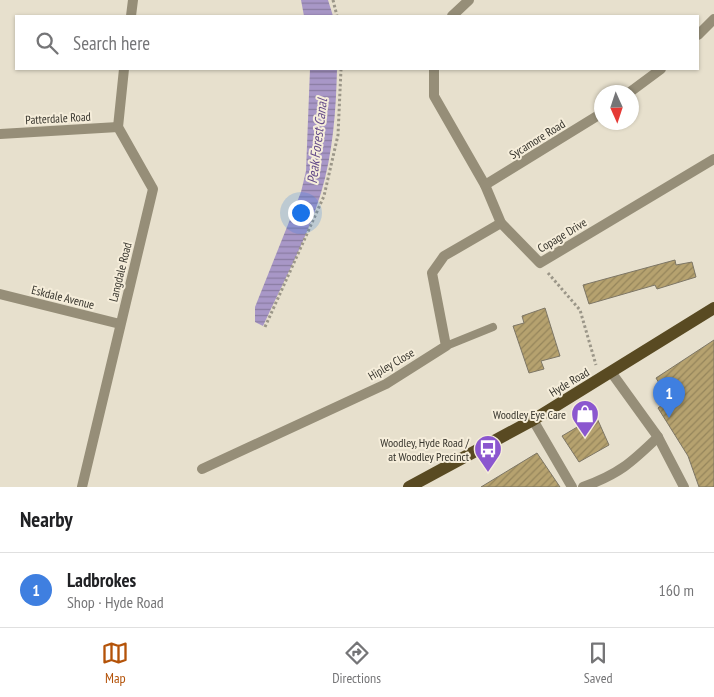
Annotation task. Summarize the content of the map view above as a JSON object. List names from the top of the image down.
{
  "streets": {
    "main road": ["Hyde Road"],
    "street": [
      "Patterdale Road",
      "Sycamore Road",
      "Copage Drive",
      "Langdale Road",
      "Eskdale Avenue",
      "Hipley Close"
    ]
  },
  "crossings": [
    ["Patterdale Road", "Langdale Road"],
    ["Sycamore Road", "Copage Drive"],
    ["Langdale Road", "Eskdale Avenue"]
  ],
  "water": ["Peak Forest Canal"],
  "places": {
    "shop": ["Woodley Eye Care"],
    "bus stop": ["Woodley, Hyde Road / at Woodley Precinct"]
  },
  "north": "bottom",
  "page": {
    "search": "Search here",
    "pins": "1",
    "heading": "Nearby",
    "list": [
      {
        "mark": "1",
        "name": "Ladbrokes",
        "note": "Shop · Hyde Road",
        "value": "160 m"
      }
    ],
    "nav": ["Map", "Directions", "Saved"]
  }
}
